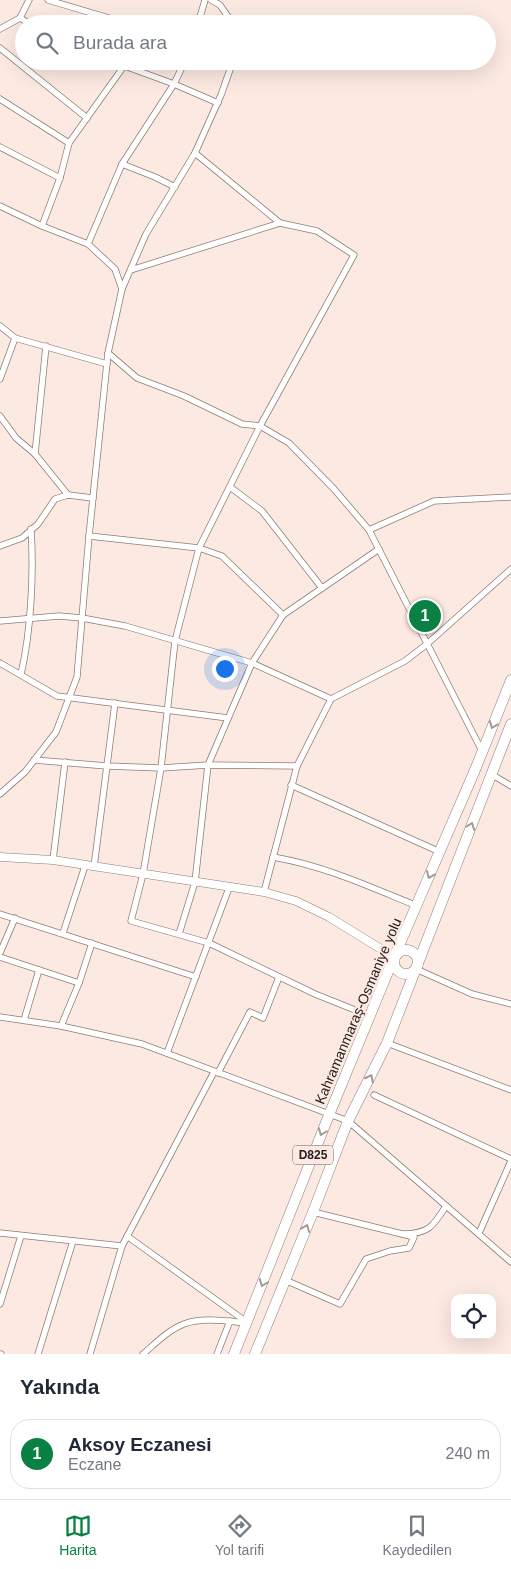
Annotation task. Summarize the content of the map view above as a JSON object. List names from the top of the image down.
{
  "streets": {
    "highway": ["Kahramanmaraş-Osmaniye yolu", "D825"]
  },
  "crossings": [
    ["Kahramanmaraş-Osmaniye yolu", "D825"]
  ],
  "page": {
    "search": "Burada ara",
    "pins": "1",
    "heading": "Yakında",
    "list": [
      {
        "mark": "1",
        "name": "Aksoy Eczanesi",
        "note": "Eczane",
        "value": "240 m"
      }
    ],
    "nav": ["Harita", "Yol tarifi", "Kaydedilen"]
  }
}
